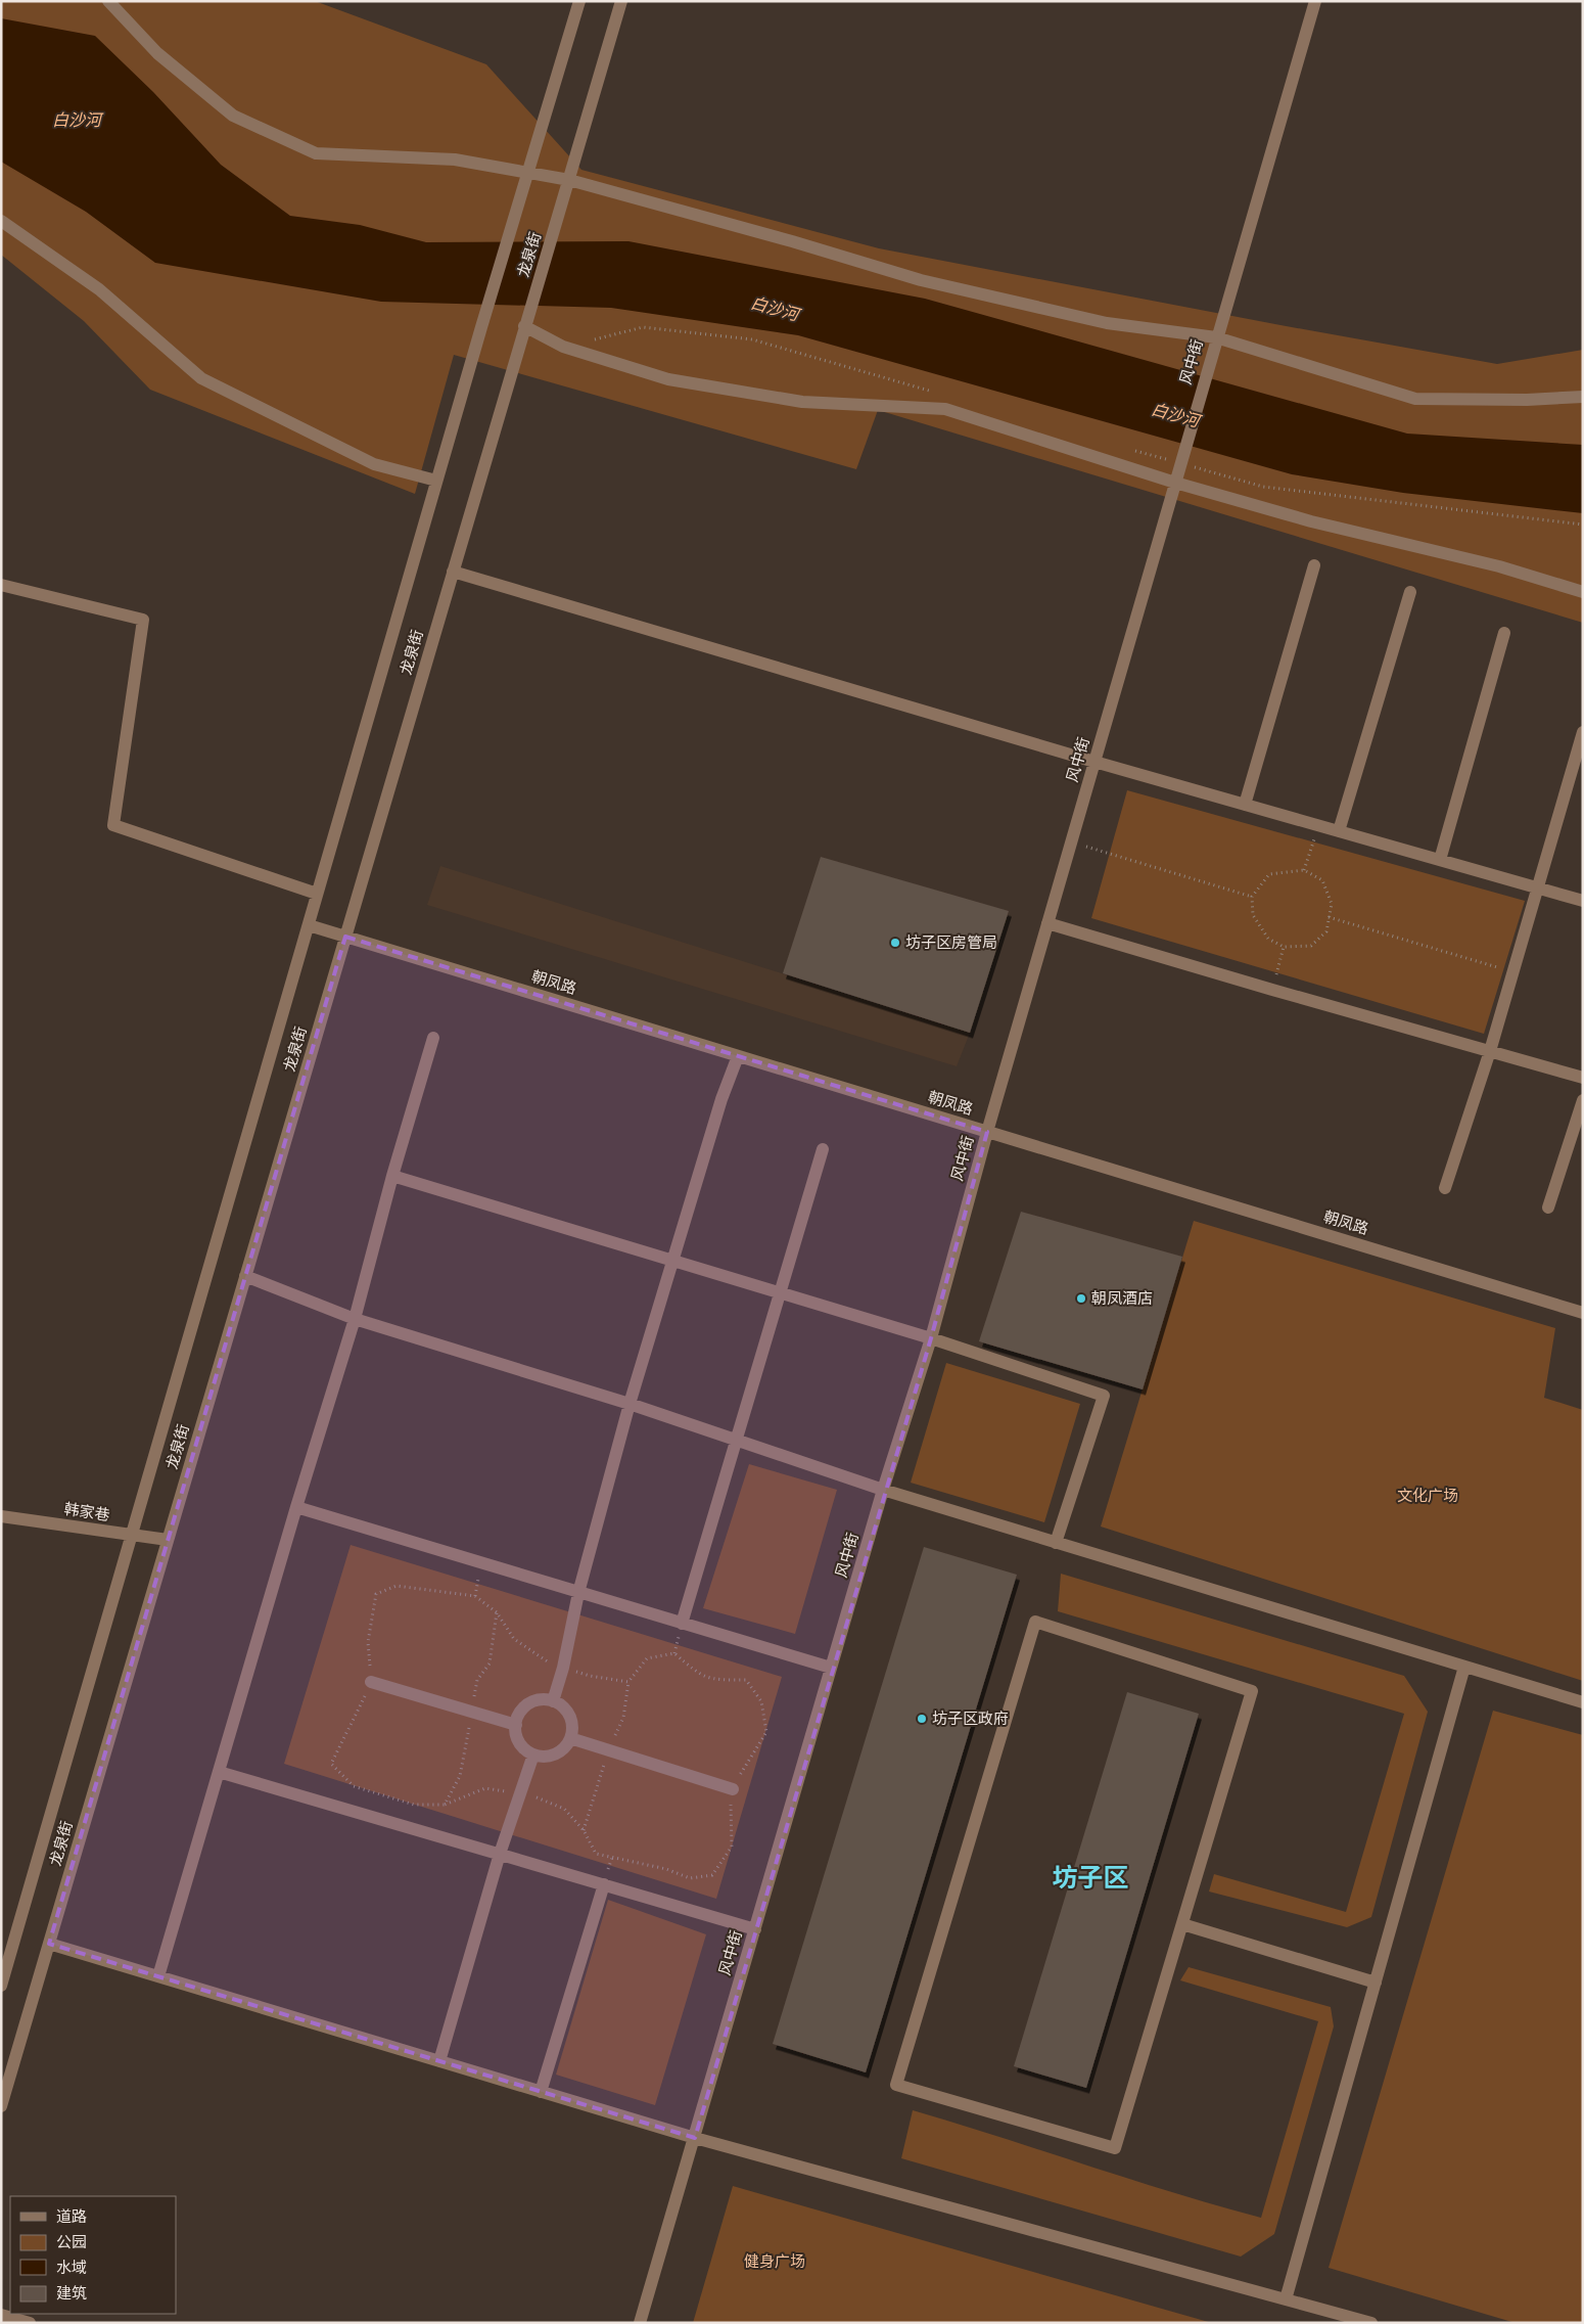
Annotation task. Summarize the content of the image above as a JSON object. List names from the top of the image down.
{
  "streets": {
    "street": [
      "龙泉街",
      "风中街",
      "朝凤路",
      "韩家巷"
    ]
  },
  "crossings": [
    ["龙泉街", "朝凤路"],
    ["龙泉街", "韩家巷"],
    ["风中街", "朝凤路"]
  ],
  "districts": ["坊子区"],
  "water": ["白沙河"],
  "parks": ["文化广场", "健身广场"],
  "places": ["坊子区房管局", "朝凤酒店", "坊子区政府"],
  "legend": [
    "道路",
    "公园",
    "水域",
    "建筑"
  ]
}
